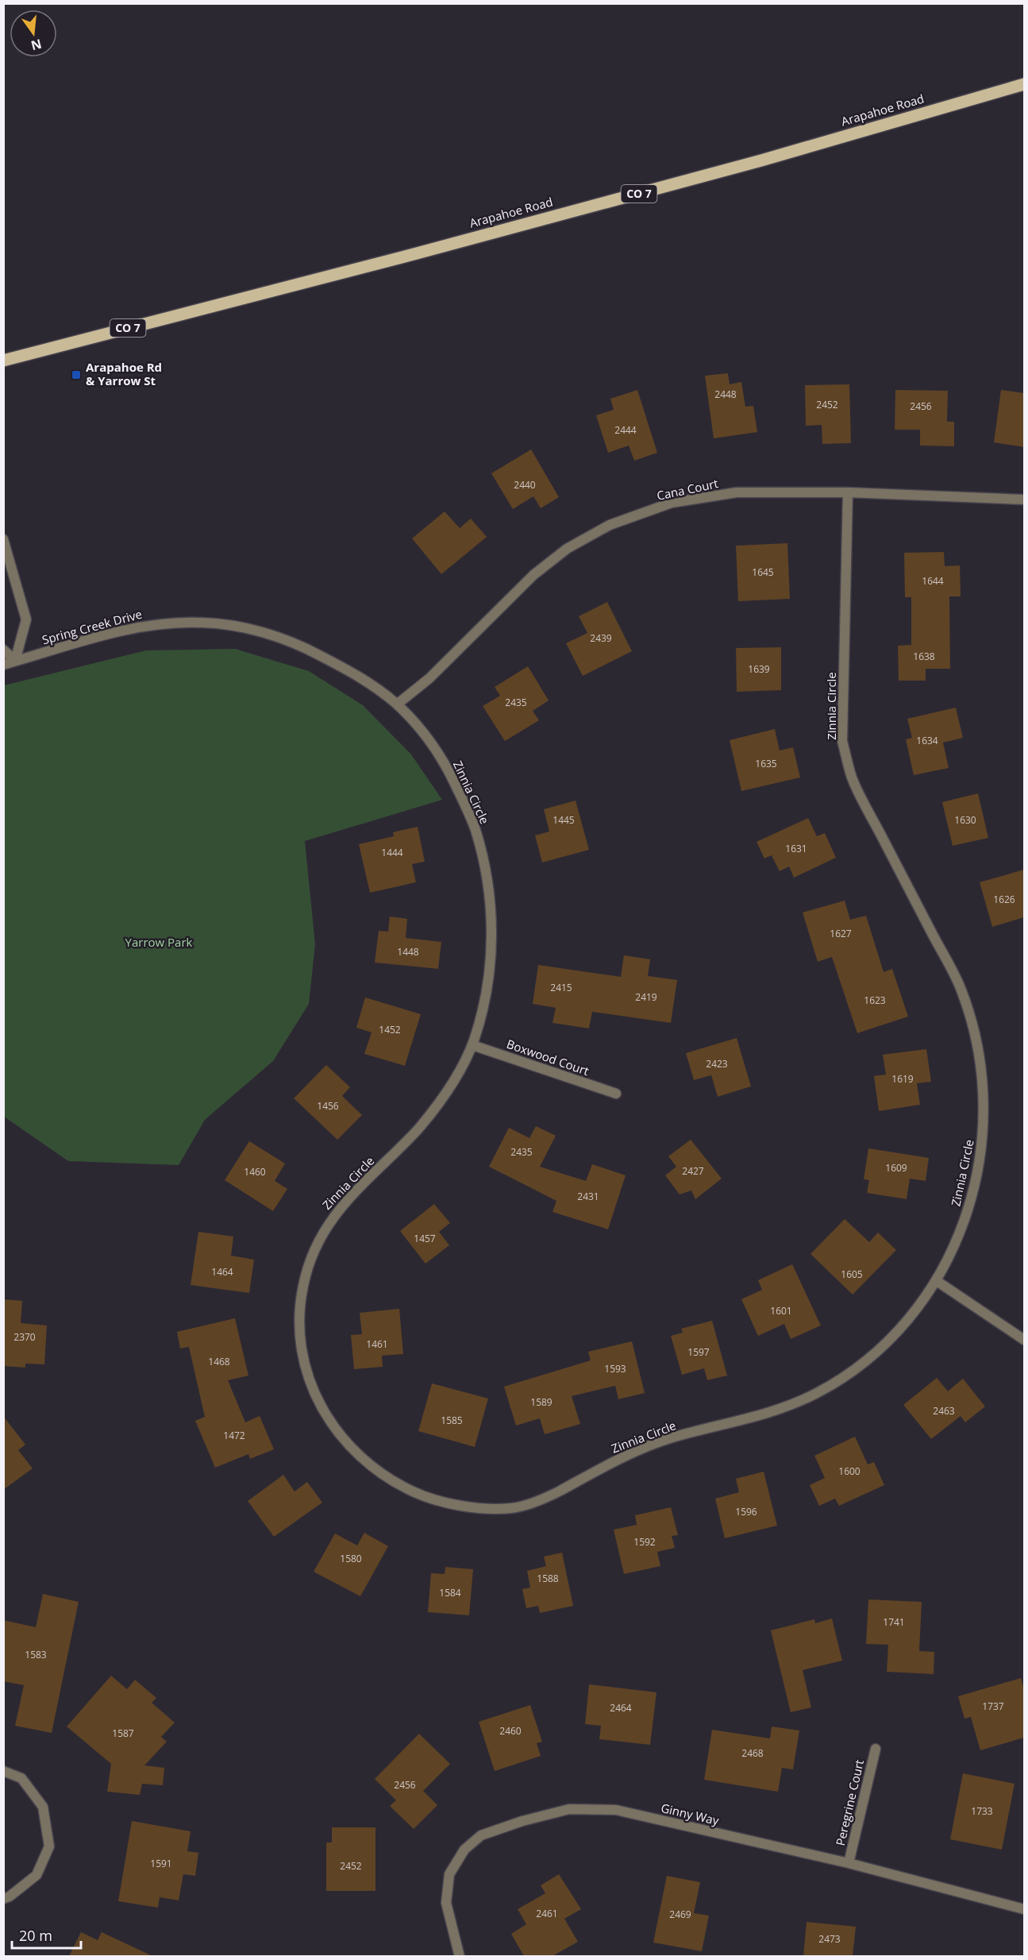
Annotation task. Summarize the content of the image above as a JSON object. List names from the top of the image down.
{
  "streets": {
    "main road": ["Arapahoe Road", "CO 7"],
    "street": [
      "Cana Court",
      "Spring Creek Drive",
      "Zinnia Circle",
      "Boxwood Court",
      "Peregrine Court",
      "Ginny Way"
    ]
  },
  "crossings": [
    ["Cana Court", "Spring Creek Drive"],
    ["Cana Court", "Zinnia Circle"],
    ["Spring Creek Drive", "Zinnia Circle"],
    ["Zinnia Circle", "Boxwood Court"],
    ["Peregrine Court", "Ginny Way"]
  ],
  "parks": ["Yarrow Park"],
  "places": {
    "transit": ["Arapahoe Rd & Yarrow St"]
  },
  "house_numbers": [
    "2448",
    "2452",
    "2456",
    "2444",
    "2440",
    "1645",
    "1644",
    "2439",
    "1638",
    "1639",
    "2435",
    "1634",
    "1635",
    "1445",
    "1630",
    "1631",
    "1444",
    "1626",
    "1627",
    "1448",
    "2415",
    "2419",
    "1623",
    "1452",
    "2423",
    "1619",
    "1456",
    "2435",
    "1609",
    "2427",
    "1460",
    "2431",
    "1457",
    "1464",
    "1605",
    "1601",
    "2370",
    "1461",
    "1597",
    "1468",
    "1593",
    "1589",
    "2463",
    "1585",
    "1472",
    "1600",
    "1596",
    "1592",
    "1580",
    "1588",
    "1584",
    "1741",
    "1583",
    "1737",
    "2464",
    "2460",
    "1587",
    "2468",
    "2456",
    "1733",
    "1591",
    "2452",
    "2461",
    "2469",
    "2473"
  ],
  "scale_bar": "20 m",
  "north": "bottom"
}
